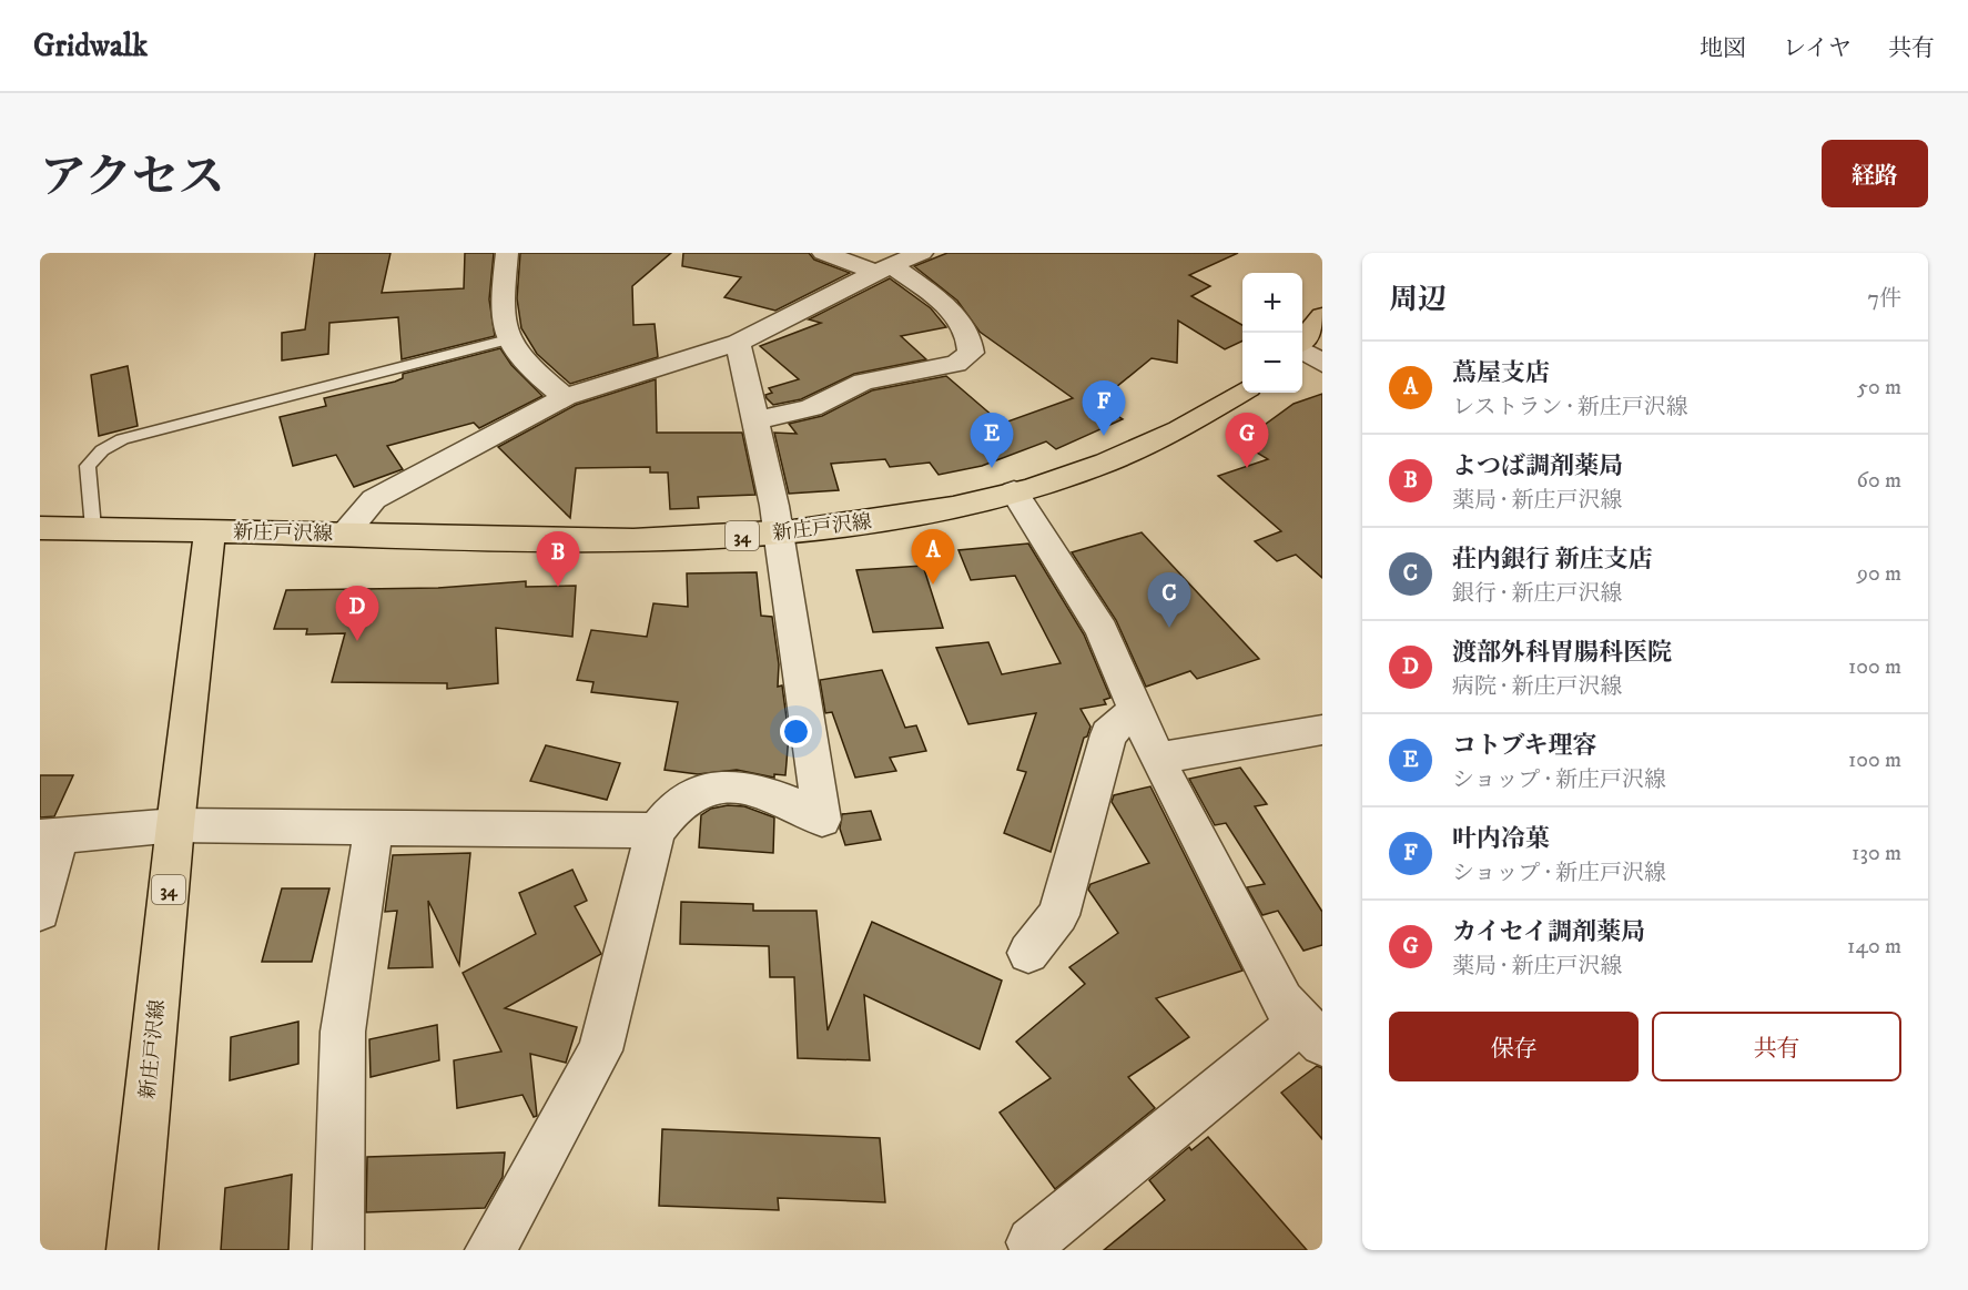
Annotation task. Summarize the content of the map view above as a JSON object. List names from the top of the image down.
{
  "streets": {
    "main road": ["新庄戸沢線", "34"]
  },
  "page": {
    "header": "Gridwalk",
    "nav": ["地図", "レイヤ", "共有"],
    "title": "アクセス",
    "buttons": [
      "経路",
      ["保存", "共有"]
    ],
    "heading": ["周辺", "7件"],
    "map_buttons": ["+", "−"],
    "list": [
      {
        "mark": "A",
        "name": "蔦屋支店",
        "note": "レストラン · 新庄戸沢線",
        "value": "50 m"
      },
      {
        "mark": "B",
        "name": "よつば調剤薬局",
        "note": "薬局 · 新庄戸沢線",
        "value": "60 m"
      },
      {
        "mark": "C",
        "name": "荘内銀行 新庄支店",
        "note": "銀行 · 新庄戸沢線",
        "value": "90 m"
      },
      {
        "mark": "D",
        "name": "渡部外科胃腸科医院",
        "note": "病院 · 新庄戸沢線",
        "value": "100 m"
      },
      {
        "mark": "E",
        "name": "コトブキ理容",
        "note": "ショップ · 新庄戸沢線",
        "value": "100 m"
      },
      {
        "mark": "F",
        "name": "叶内冷菓",
        "note": "ショップ · 新庄戸沢線",
        "value": "130 m"
      },
      {
        "mark": "G",
        "name": "カイセイ調剤薬局",
        "note": "薬局 · 新庄戸沢線",
        "value": "140 m"
      }
    ],
    "pins": [
      "F",
      "E",
      "G",
      "A",
      "B",
      "C",
      "D"
    ]
  }
}
